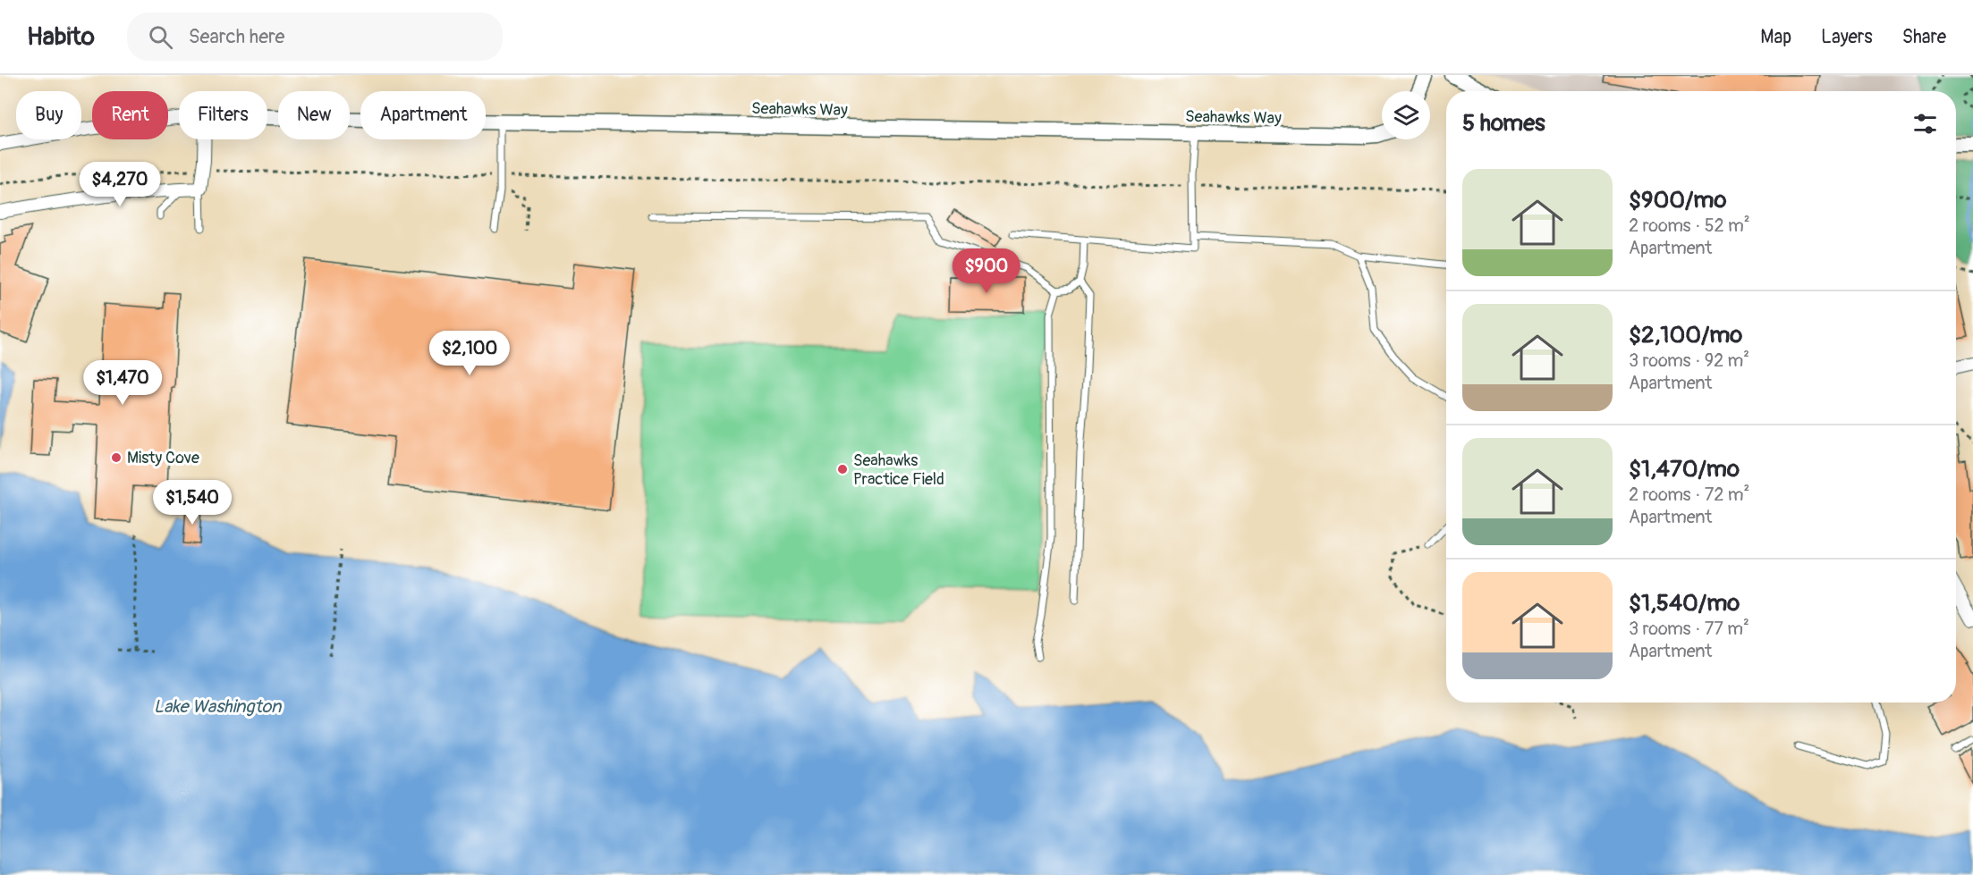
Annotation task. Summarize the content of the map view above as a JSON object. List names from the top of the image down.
{
  "streets": {
    "street": ["Seahawks Way"]
  },
  "water": ["Lake Washington"],
  "places": ["Misty Cove", "Seahawks Practice Field"],
  "page": {
    "header": "Habito",
    "search": "Search here",
    "nav": ["Map", "Layers", "Share"],
    "chip": [
      "Buy",
      "Rent",
      "Filters",
      "New",
      "Apartment"
    ],
    "heading": "5 homes",
    "list": [
      {
        "name": "$900/mo",
        "note": "2 rooms · 52 m² · Apartment"
      },
      {
        "name": "$2,100/mo",
        "note": "3 rooms · 92 m² · Apartment"
      },
      {
        "name": "$1,470/mo",
        "note": "2 rooms · 72 m² · Apartment"
      },
      {
        "name": "$1,540/mo",
        "note": "3 rooms · 77 m² · Apartment"
      }
    ],
    "price": [
      "$4,270",
      "$900",
      "$2,100",
      "$1,470",
      "$1,540"
    ]
  }
}
